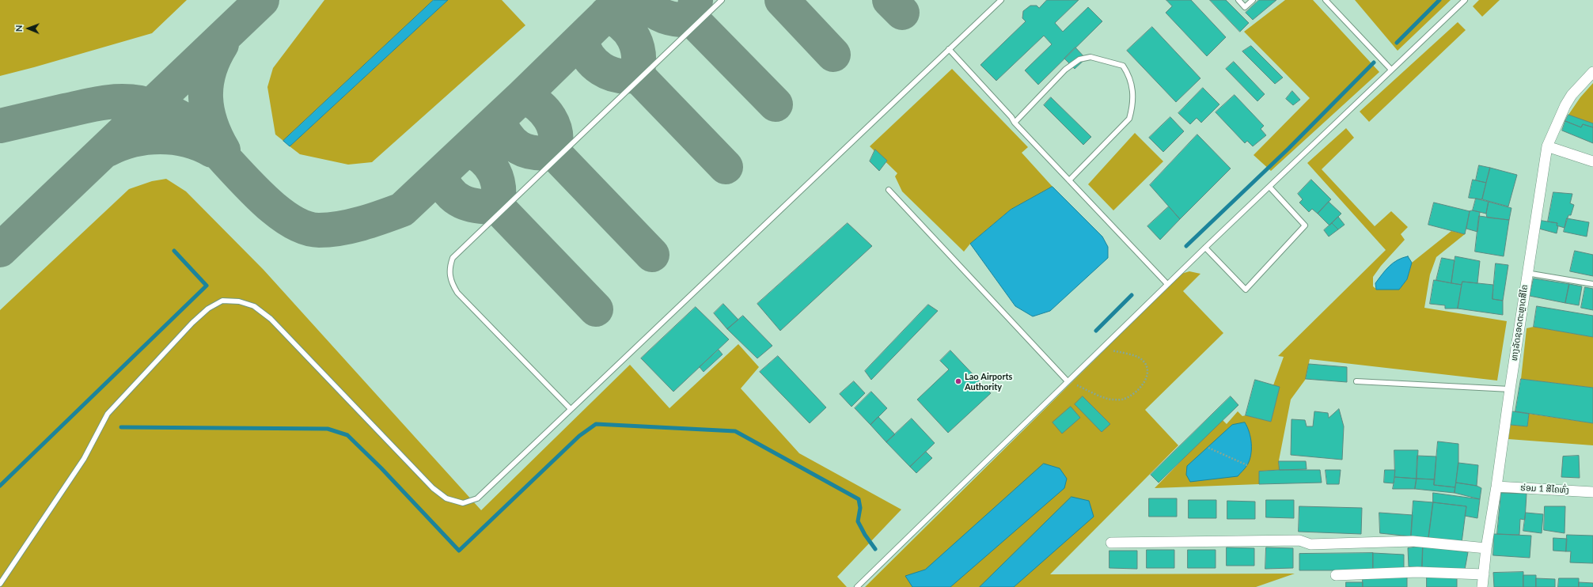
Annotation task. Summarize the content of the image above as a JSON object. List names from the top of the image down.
{
  "streets": {
    "street": ["ທາງລັດຊອດຕະຫຼາດສີໄຄ", "ຮ່ອມ 1 ສີໄຄທົ່ງ"]
  },
  "crossings": [
    ["ທາງລັດຊອດຕະຫຼາດສີໄຄ", "ຮ່ອມ 1 ສີໄຄທົ່ງ"]
  ],
  "places": ["Lao Airports Authority"],
  "north": "left"
}
